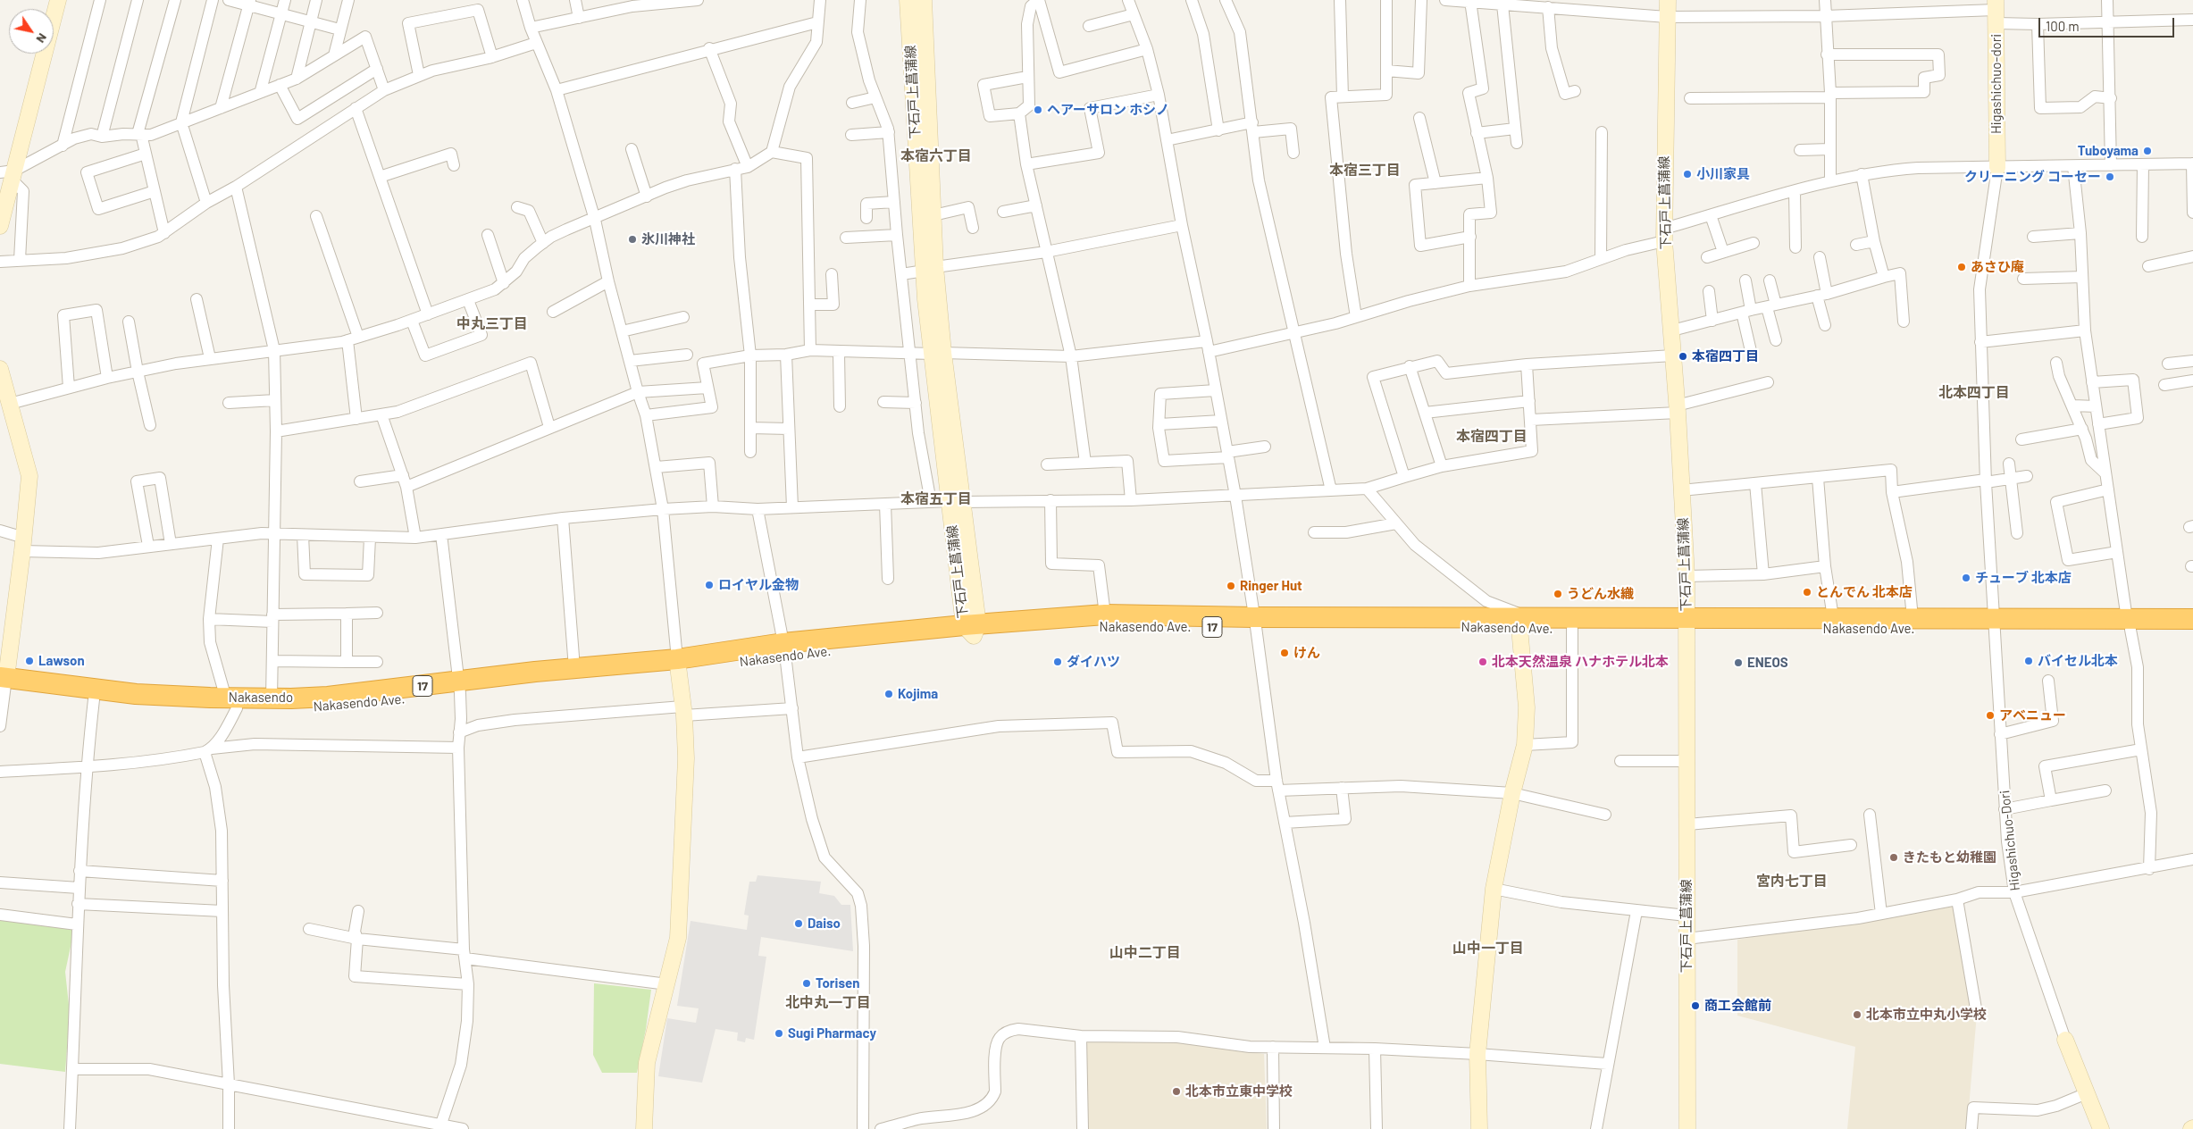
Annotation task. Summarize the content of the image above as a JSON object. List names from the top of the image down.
{
  "streets": {
    "highway": ["Nakasendo Ave.", "17", "Nakasendo"],
    "main road": ["Higashichuo-dori", "下石戸上菖蒲線", "Higashichuo-Dori"]
  },
  "crossings": [
    ["Higashichuo-dori", "Higashichuo-Dori"],
    ["下石戸上菖蒲線", "Nakasendo Ave."],
    ["Nakasendo Ave.", "Nakasendo"],
    ["Nakasendo Ave.", "Higashichuo-Dori"]
  ],
  "districts": [
    "本宿六丁目",
    "本宿三丁目",
    "中丸三丁目",
    "北本四丁目",
    "本宿四丁目",
    "本宿五丁目",
    "宮内七丁目",
    "山中一丁目",
    "山中二丁目",
    "北中丸一丁目"
  ],
  "places": [
    "ヘアーサロン ホシノ",
    "Tuboyama",
    "小川家具",
    "クリーニング コーセー",
    "氷川神社",
    "あさひ庵",
    "本宿四丁目",
    "チューブ 北本店",
    "ロイヤル金物",
    "Ringer Hut",
    "とんでん 北本店",
    "うどん水織",
    "けん",
    "Lawson",
    "バイセル北本",
    "ダイハツ",
    "北本天然温泉 ハナホテル北本",
    "ENEOS",
    "Kojima",
    "アベニュー",
    "きたもと幼稚園",
    "Daiso",
    "Torisen",
    "商工会館前",
    "北本市立中丸小学校",
    "Sugi Pharmacy",
    "北本市立東中学校"
  ],
  "scale_bar": "100 m",
  "north": "bottom right"
}
